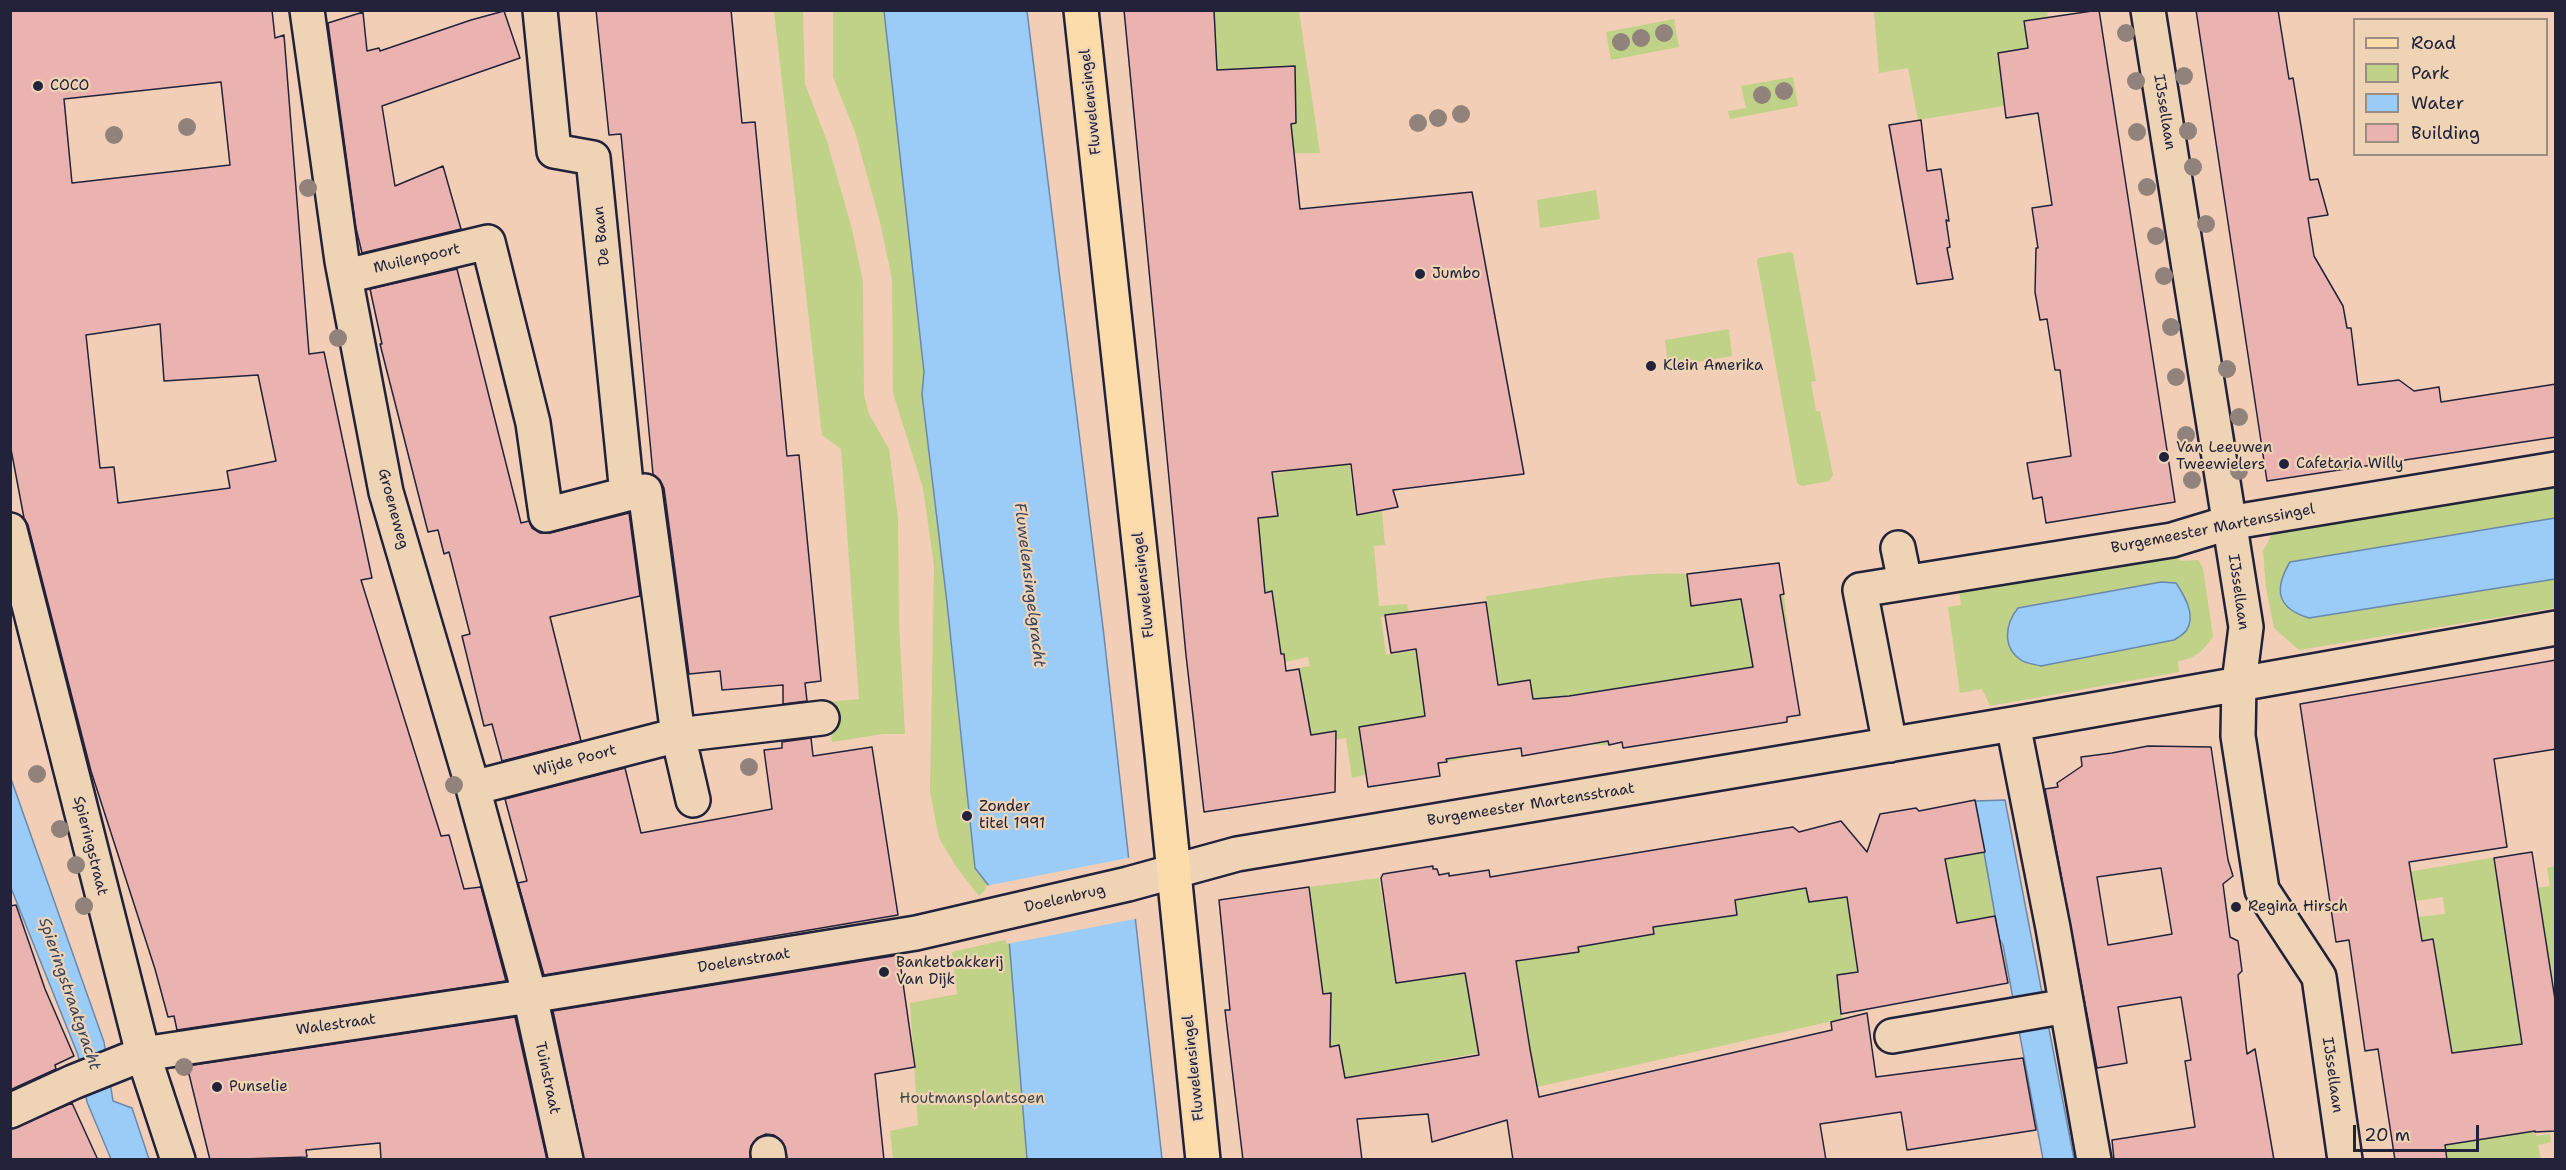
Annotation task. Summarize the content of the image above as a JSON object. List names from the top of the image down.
{
  "streets": {
    "main road": ["Fluwelensingel"],
    "street": [
      "IJssellaan",
      "De Baan",
      "Muilenpoort",
      "Groeneweg",
      "Burgemeester Martenssingel",
      "Wijde Poort",
      "Burgemeester Martensstraat",
      "Spieringstraat",
      "Doelenbrug",
      "Doelenstraat",
      "Walestraat",
      "Tuinstraat"
    ]
  },
  "crossings": [
    ["Fluwelensingel", "Burgemeester Martensstraat"],
    ["Fluwelensingel", "Doelenbrug"],
    ["IJssellaan", "Burgemeester Martenssingel"],
    ["De Baan", "Muilenpoort"],
    ["De Baan", "Wijde Poort"],
    ["Muilenpoort", "Groeneweg"],
    ["Groeneweg", "Wijde Poort"],
    ["Groeneweg", "Doelenstraat"],
    ["Groeneweg", "Walestraat"],
    ["Groeneweg", "Tuinstraat"],
    ["Burgemeester Martenssingel", "Burgemeester Martensstraat"],
    ["Burgemeester Martensstraat", "Doelenbrug"],
    ["Spieringstraat", "Walestraat"],
    ["Doelenbrug", "Doelenstraat"],
    ["Doelenstraat", "Walestraat"],
    ["Doelenstraat", "Tuinstraat"],
    ["Walestraat", "Tuinstraat"]
  ],
  "water": ["Fluwelensingelgracht", "Spieringstraatgracht"],
  "parks": ["Houtmansplantsoen"],
  "places": [
    "COCO",
    "Jumbo",
    "Klein Amerika",
    "Van Leeuwen Tweewielers",
    "Cafetaria Willy",
    "Zonder titel 1991",
    "Regina Hirsch",
    "Banketbakkerij Van Dijk",
    "Punselie"
  ],
  "legend": [
    "Road",
    "Park",
    "Water",
    "Building"
  ],
  "scale_bar": "20 m"
}
